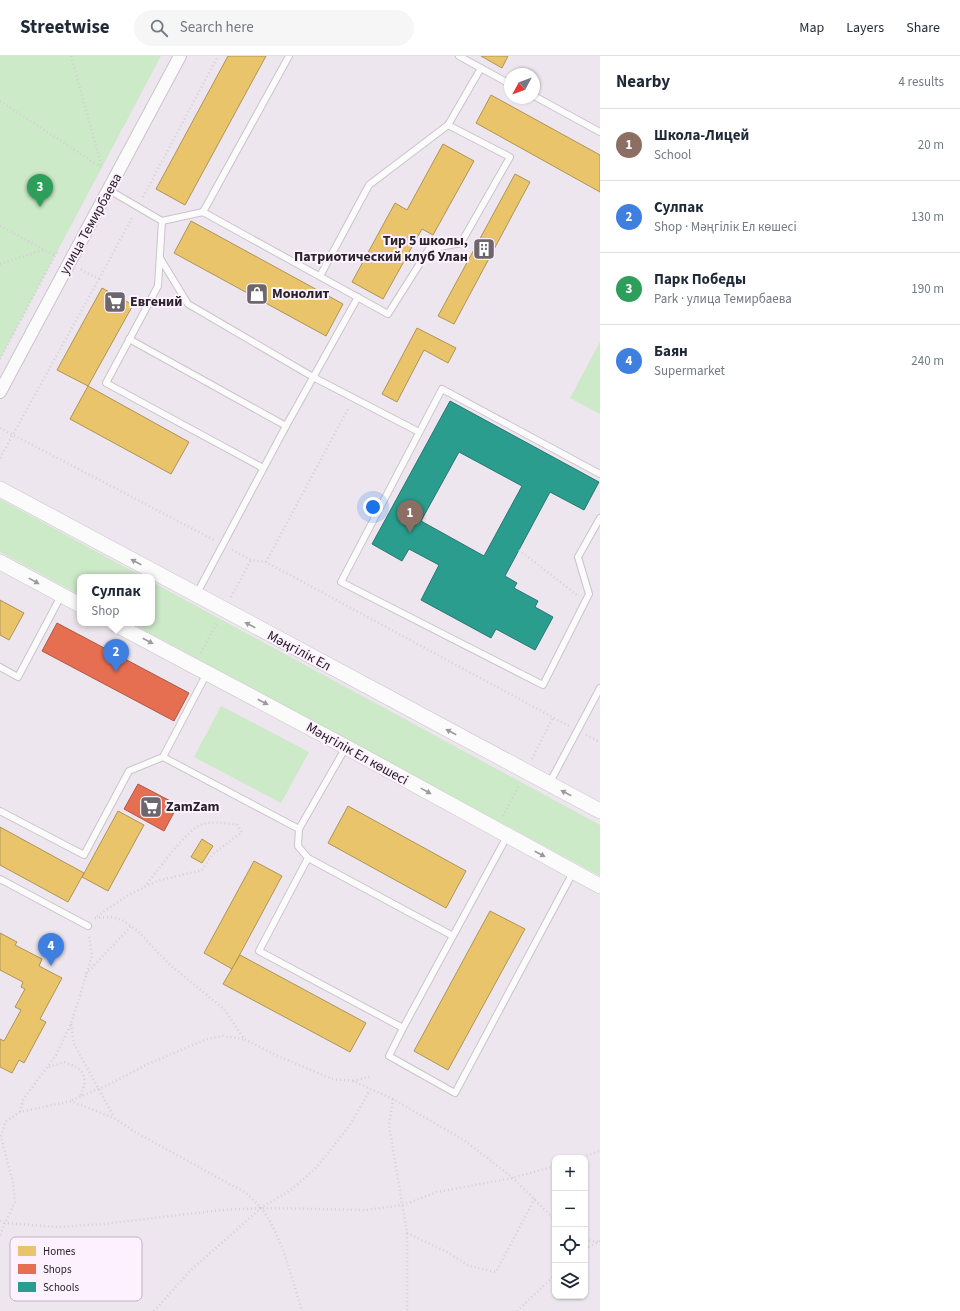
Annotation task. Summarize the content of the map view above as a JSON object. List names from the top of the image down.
{
  "streets": {
    "street": ["улица Темирбаева", "Мәңгілік Ел", "Мәңгілік Ел көшесі"]
  },
  "one_way": ["Мәңгілік Ел", "Мәңгілік Ел көшесі"],
  "places": {
    "building": ["Тир 5 школы, Патриотический клуб Улан"],
    "shop": ["Монолит"],
    "supermarket": ["Евгений", "ZamZam"]
  },
  "legend": ["Homes", "Shops", "Schools"],
  "north": "bottom left",
  "page": {
    "header": "Streetwise",
    "search": "Search here",
    "nav": ["Map", "Layers", "Share"],
    "heading": ["Nearby", "4 results"],
    "list": [
      {
        "mark": "1",
        "name": "Школа-Лицей",
        "note": "School",
        "value": "20 m"
      },
      {
        "mark": "2",
        "name": "Сулпак",
        "note": "Shop · Мәңгілік Ел көшесі",
        "value": "130 m"
      },
      {
        "mark": "3",
        "name": "Парк Победы",
        "note": "Park · улица Темирбаева",
        "value": "190 m"
      },
      {
        "mark": "4",
        "name": "Баян",
        "note": "Supermarket",
        "value": "240 m"
      }
    ],
    "pins": [
      "3",
      "1",
      "2",
      "4"
    ],
    "popup": ["Сулпак", "Shop"],
    "map_buttons": ["+", "−"]
  }
}
